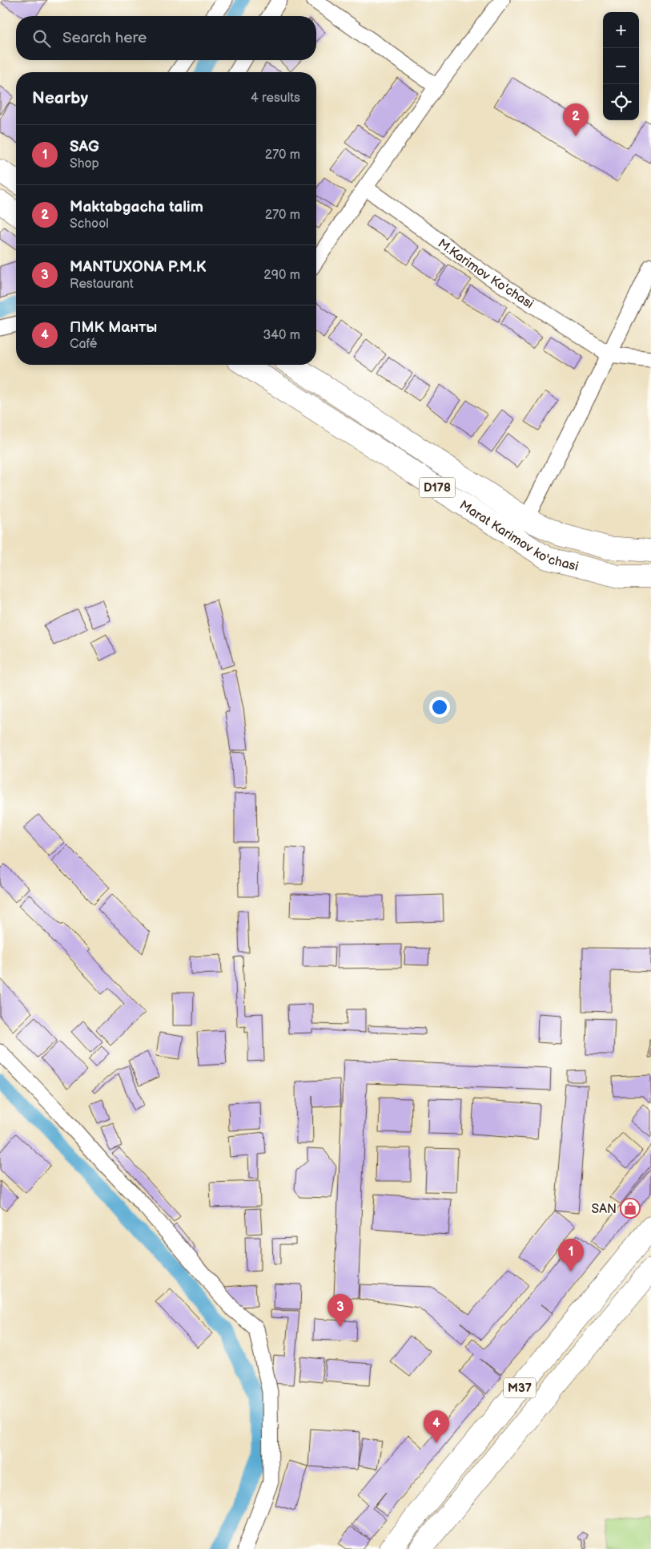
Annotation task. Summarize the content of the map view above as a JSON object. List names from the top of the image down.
{
  "streets": {
    "main road": ["D178", "Marat Karimov ko'chasi", "M37"],
    "street": ["M.Karimov Ko'chasi"]
  },
  "places": {
    "shop": ["SAN"]
  },
  "page": {
    "map_buttons": ["+", "−"],
    "search": "Search here",
    "heading": ["Nearby", "4 results"],
    "pins": [
      "2",
      "1",
      "3",
      "4"
    ],
    "list": [
      {
        "mark": "1",
        "name": "SAG",
        "note": "Shop",
        "value": "270 m"
      },
      {
        "mark": "2",
        "name": "Maktabgacha talim",
        "note": "School",
        "value": "270 m"
      },
      {
        "mark": "3",
        "name": "MANTUXONA P.M.K",
        "note": "Restaurant",
        "value": "290 m"
      },
      {
        "mark": "4",
        "name": "ПМК Манты",
        "note": "Café",
        "value": "340 m"
      }
    ]
  }
}
